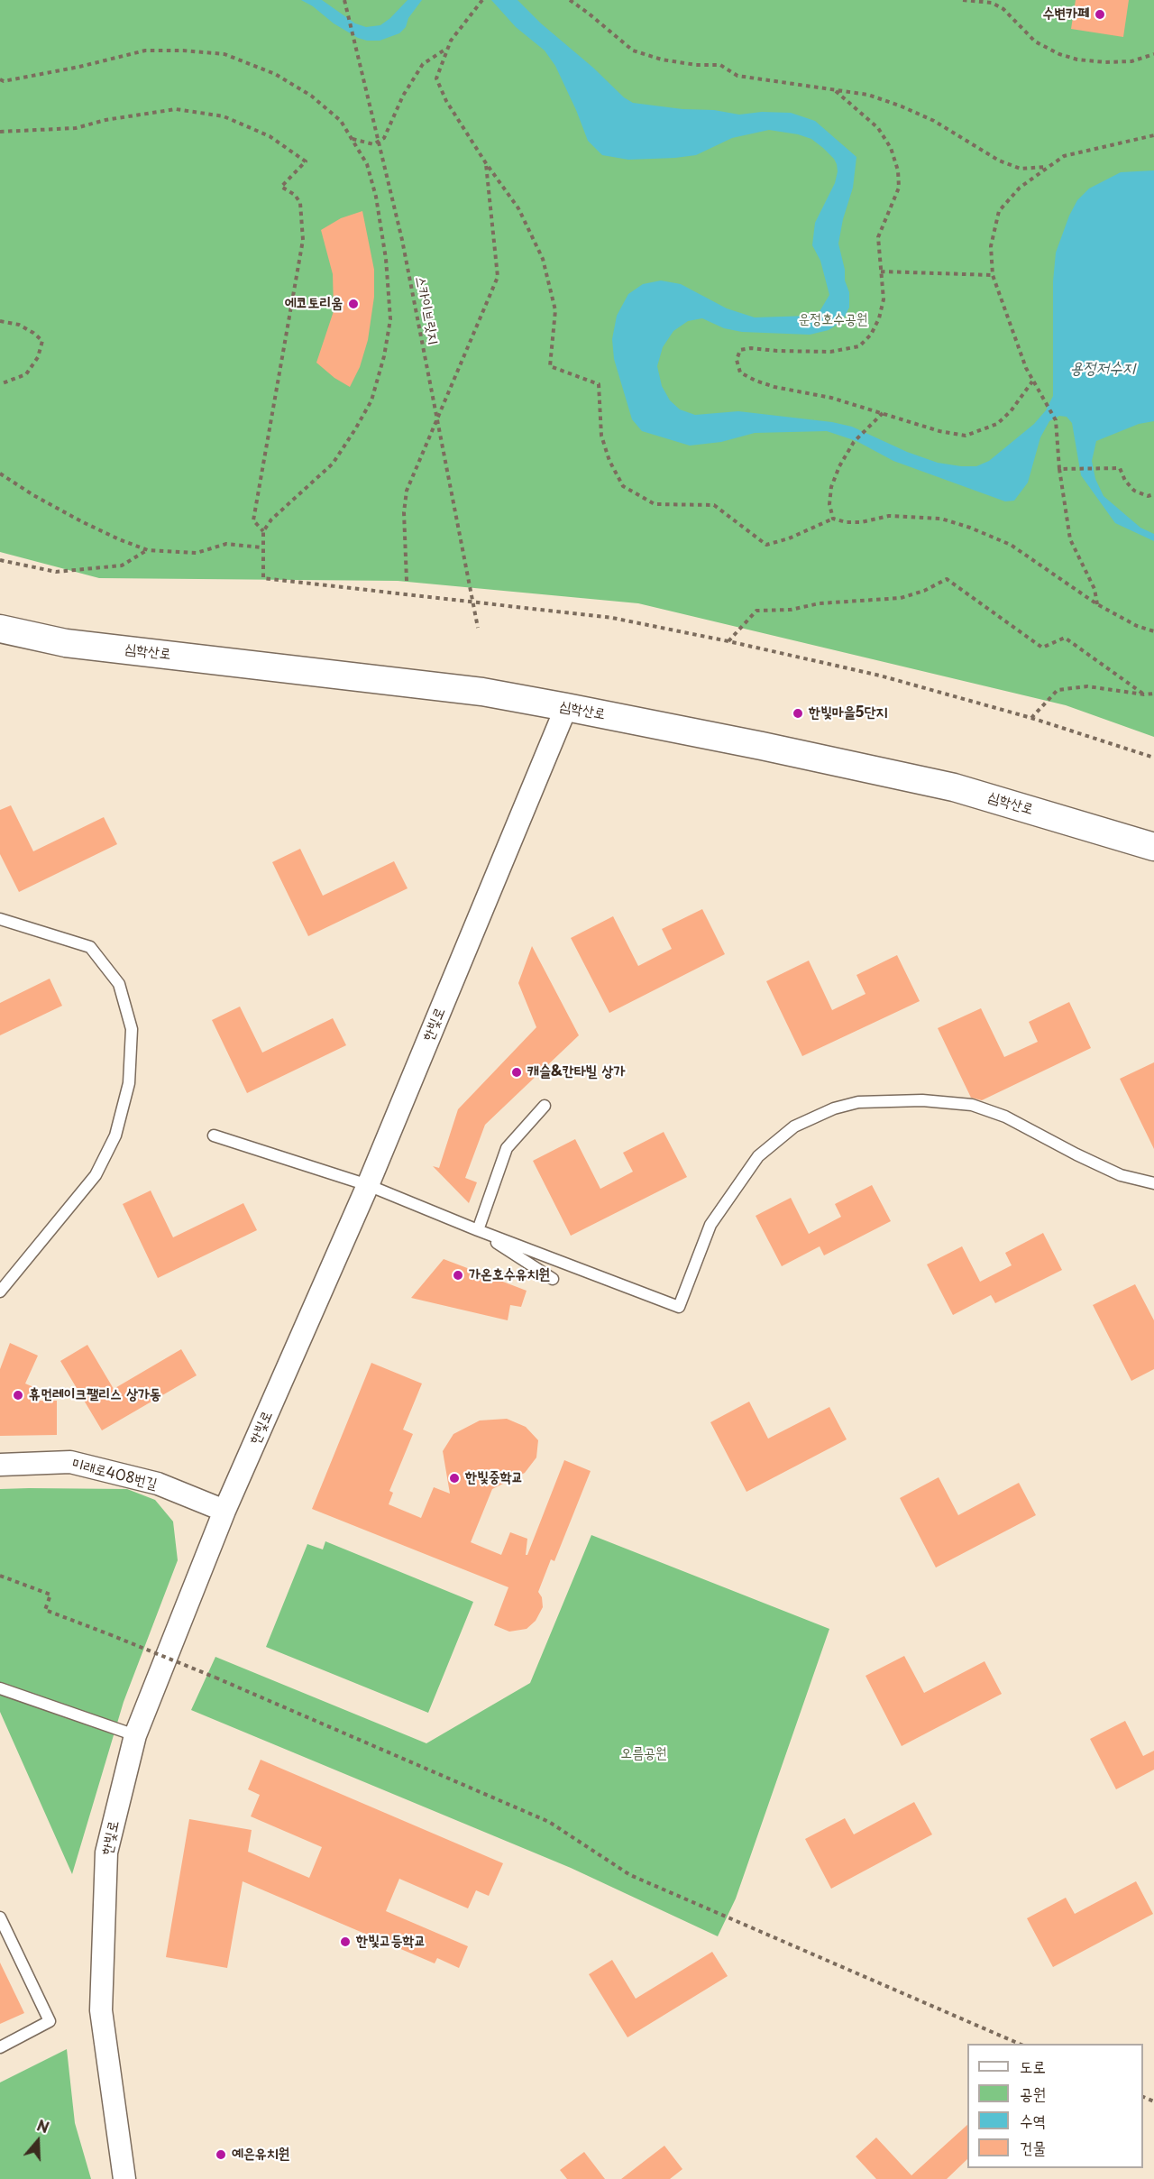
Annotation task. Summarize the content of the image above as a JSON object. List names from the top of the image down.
{
  "streets": {
    "street": ["심학산로", "한빛로", "미래로408번길"],
    "path": ["스카이브릿지"]
  },
  "crossings": [
    ["심학산로", "한빛로"],
    ["한빛로", "미래로408번길"]
  ],
  "water": ["용정저수지"],
  "parks": ["운정호수공원", "오름공원"],
  "places": [
    "수변카페",
    "에코토리움",
    "한빛마을5단지",
    "캐슬&칸타빌 상가",
    "가온호수유치원",
    "휴먼레이크팰리스 상가동",
    "한빛중학교",
    "한빛고등학교",
    "예은유치원"
  ],
  "legend": [
    "도로",
    "공원",
    "수역",
    "건물"
  ],
  "north": "top"
}
